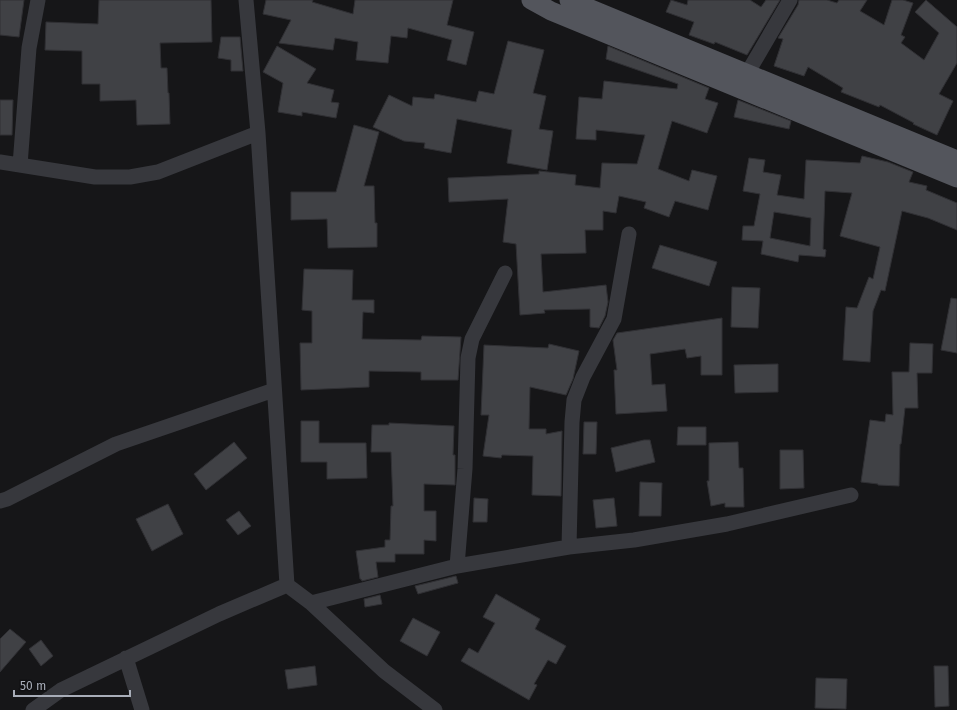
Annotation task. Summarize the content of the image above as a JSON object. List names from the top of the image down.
{
  "scale_bar": "50 m"
}
